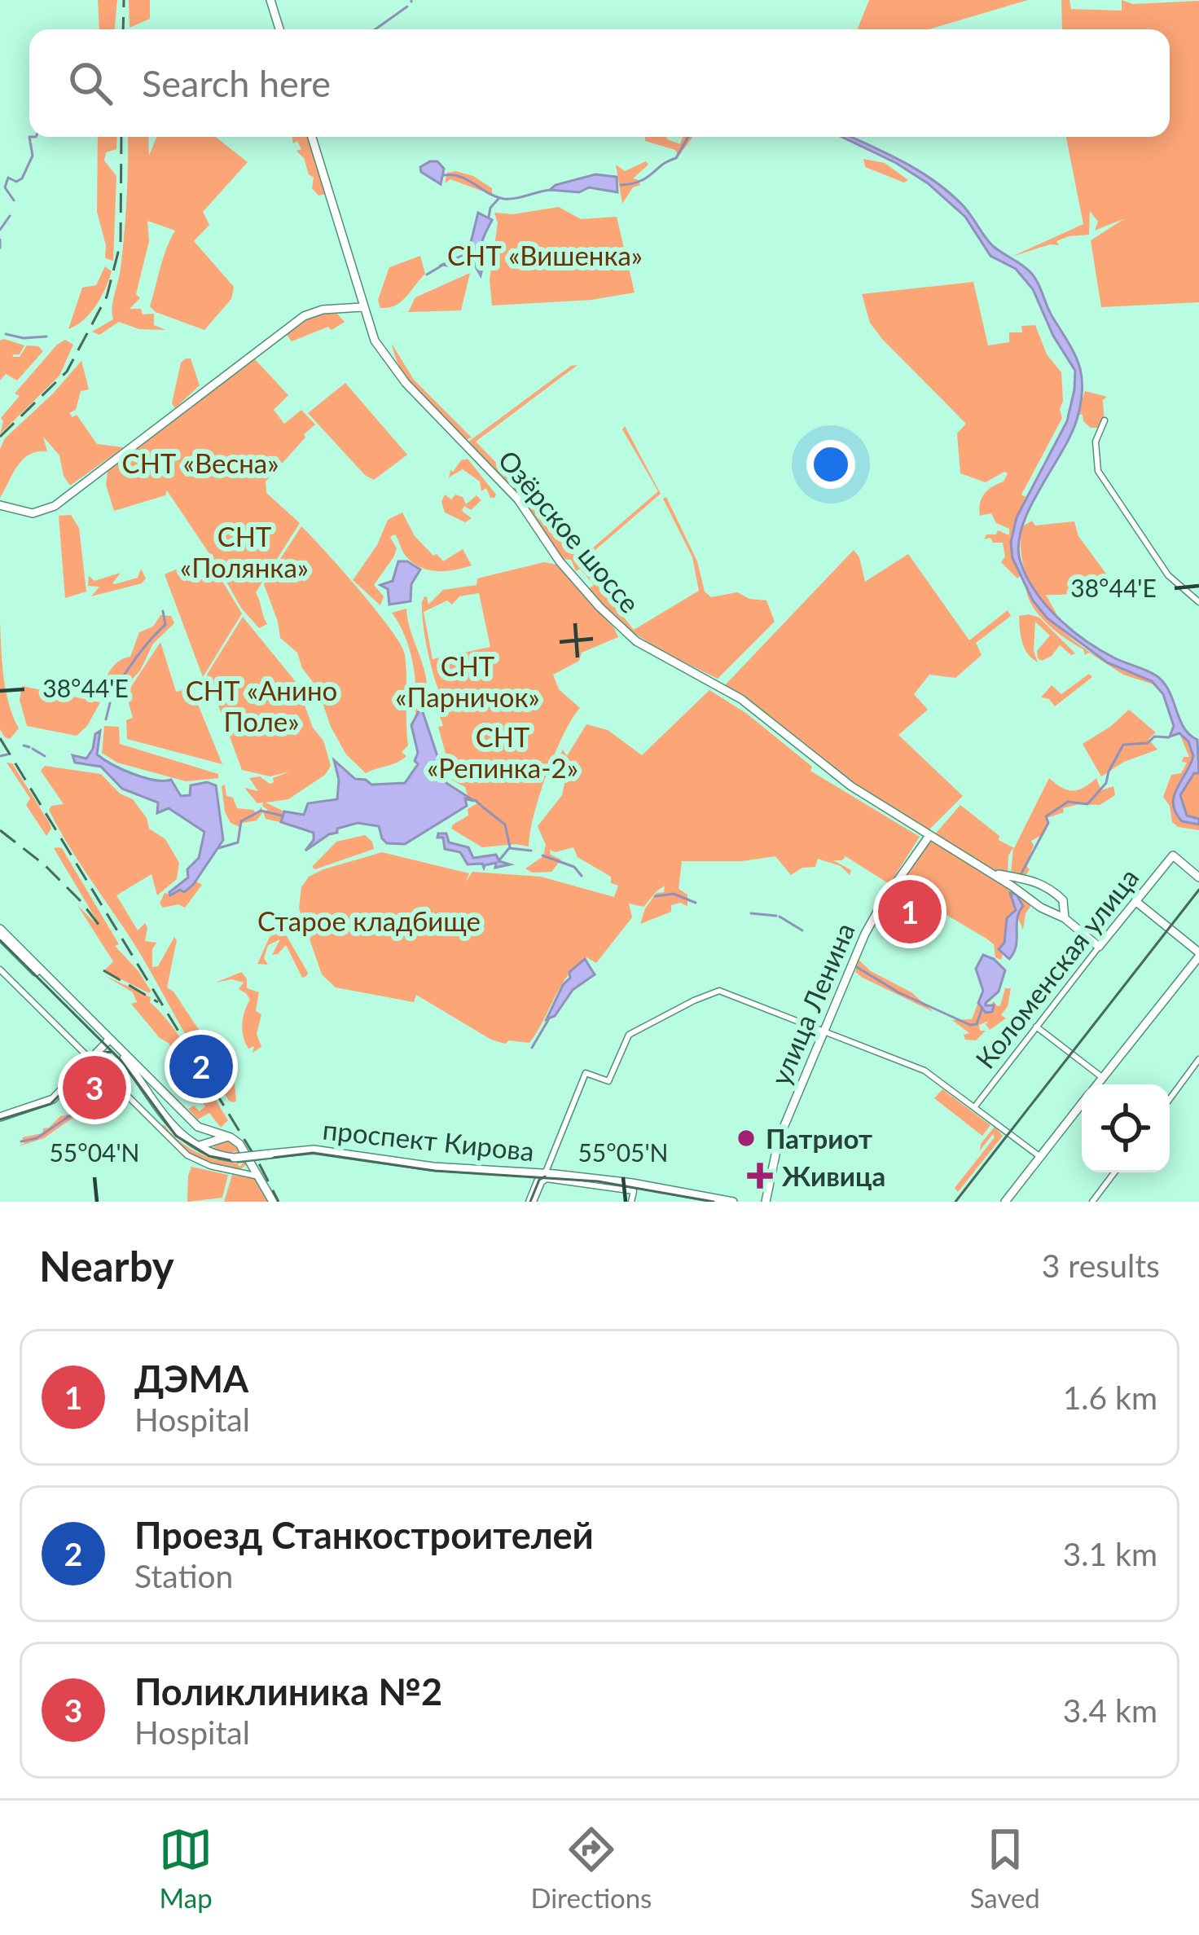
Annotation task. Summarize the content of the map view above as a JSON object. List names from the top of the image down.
{
  "streets": {
    "main road": [
      "Озёрское шоссе",
      "Коломенская улица",
      "улица Ленина",
      "проспект Кирова"
    ]
  },
  "crossings": [
    ["Озёрское шоссе", "улица Ленина"]
  ],
  "parks": [
    "СНТ «Вишенка»",
    "СНТ «Весна»",
    "СНТ «Полянка»",
    "СНТ «Парничок»",
    "СНТ «Анино Поле»",
    "СНТ «Репинка-2»",
    "Старое кладбище"
  ],
  "places": {
    "other": ["Патриот"],
    "health": ["Живица"]
  },
  "page": {
    "search": "Search here",
    "pins": ["1", "2", "3"],
    "heading": ["Nearby", "3 results"],
    "list": [
      {
        "mark": "1",
        "name": "ДЭМА",
        "note": "Hospital",
        "value": "1.6 km"
      },
      {
        "mark": "2",
        "name": "Проезд Станкостроителей",
        "note": "Station",
        "value": "3.1 km"
      },
      {
        "mark": "3",
        "name": "Поликлиника №2",
        "note": "Hospital",
        "value": "3.4 km"
      }
    ],
    "nav": ["Map", "Directions", "Saved"]
  },
  "coordinates": ["38°44'E", "55°04'N", "55°05'N"]
}
